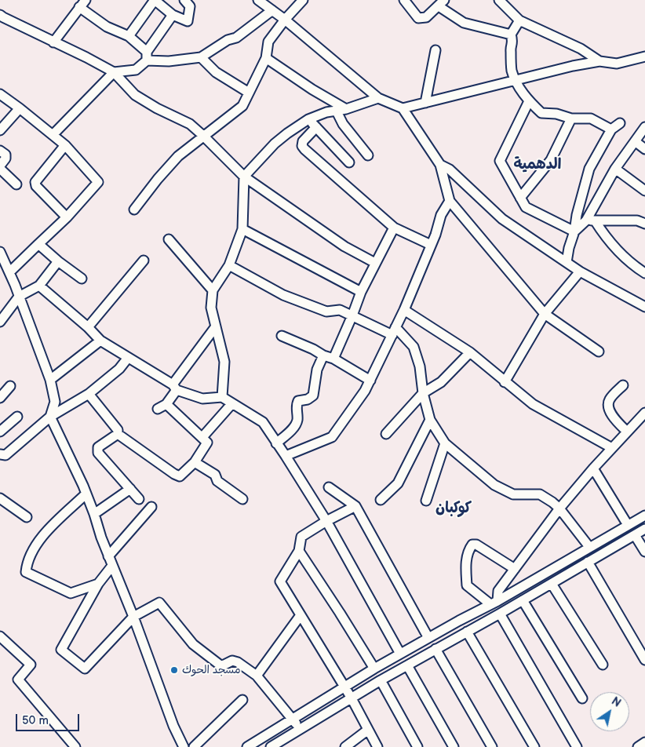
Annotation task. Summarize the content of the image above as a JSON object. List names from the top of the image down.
{
  "districts": ["الدهمية", "كوكبان"],
  "places": ["مسجد الحوك"],
  "scale_bar": "50 m",
  "north": "top right"
}
